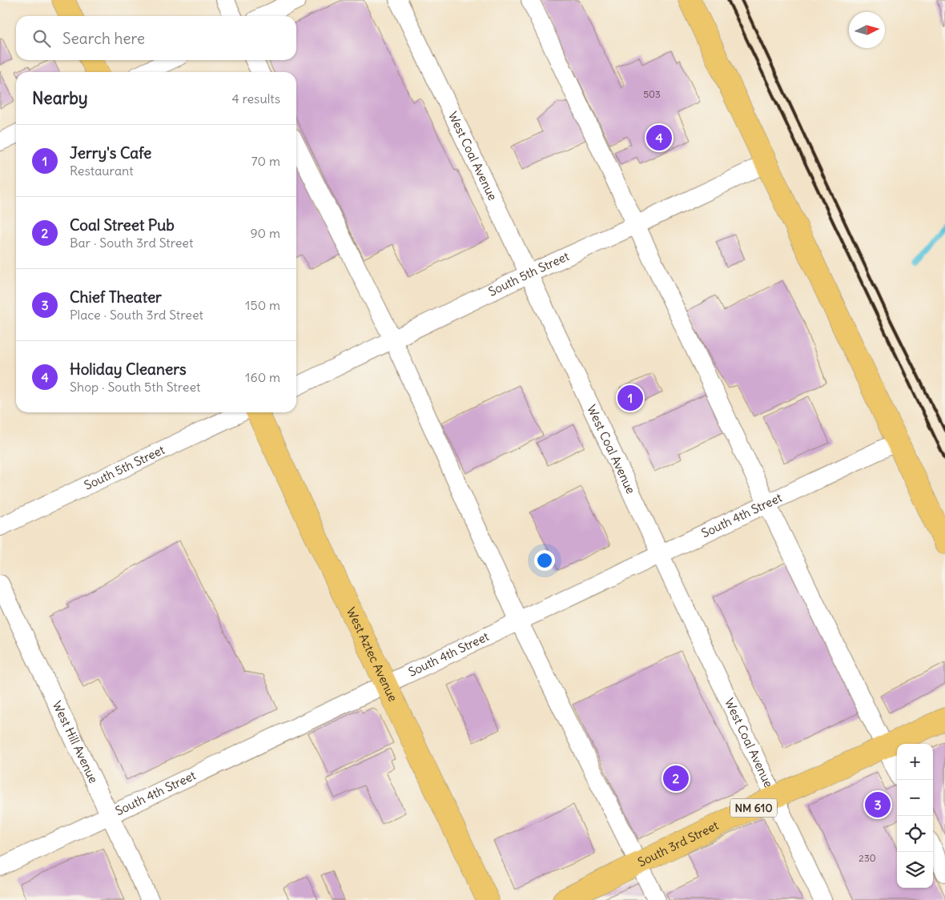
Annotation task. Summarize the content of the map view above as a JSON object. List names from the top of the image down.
{
  "streets": {
    "main road": ["West Aztec Avenue", "NM 610", "South 3rd Street"],
    "street": [
      "West Coal Avenue",
      "South 5th Street",
      "South 4th Street",
      "West Hill Avenue"
    ]
  },
  "crossings": [
    ["West Coal Avenue", "South 5th Street"],
    ["West Coal Avenue", "South 4th Street"],
    ["West Coal Avenue", "South 3rd Street"],
    ["South 4th Street", "West Aztec Avenue"],
    ["South 4th Street", "West Hill Avenue"]
  ],
  "house_numbers": ["503", "230"],
  "north": "right",
  "page": {
    "search": "Search here",
    "heading": ["Nearby", "4 results"],
    "pins": [
      "4",
      "1",
      "2",
      "3"
    ],
    "list": [
      {
        "mark": "1",
        "name": "Jerry's Cafe",
        "note": "Restaurant",
        "value": "70 m"
      },
      {
        "mark": "2",
        "name": "Coal Street Pub",
        "note": "Bar · South 3rd Street",
        "value": "90 m"
      },
      {
        "mark": "3",
        "name": "Chief Theater",
        "note": "Place · South 3rd Street",
        "value": "150 m"
      },
      {
        "mark": "4",
        "name": "Holiday Cleaners",
        "note": "Shop · South 5th Street",
        "value": "160 m"
      }
    ],
    "map_buttons": ["+", "−"]
  }
}
